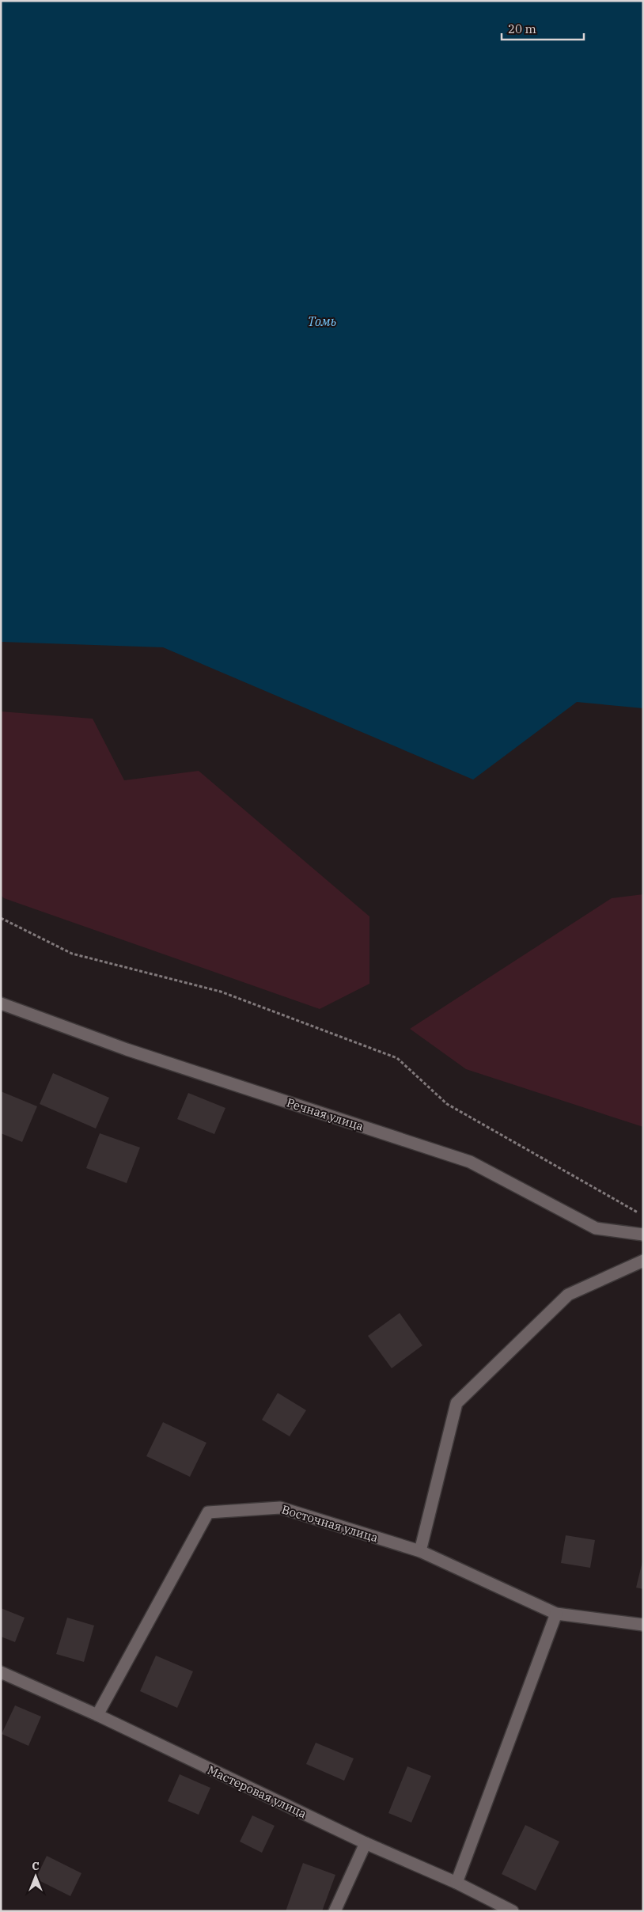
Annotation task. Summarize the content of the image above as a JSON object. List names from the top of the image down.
{
  "streets": {
    "street": ["Речная улица", "Восточная улица", "Мастеровая улица"]
  },
  "crossings": [
    ["Восточная улица", "Мастеровая улица"]
  ],
  "water": ["Томь"],
  "scale_bar": "20 m",
  "north": "top"
}
